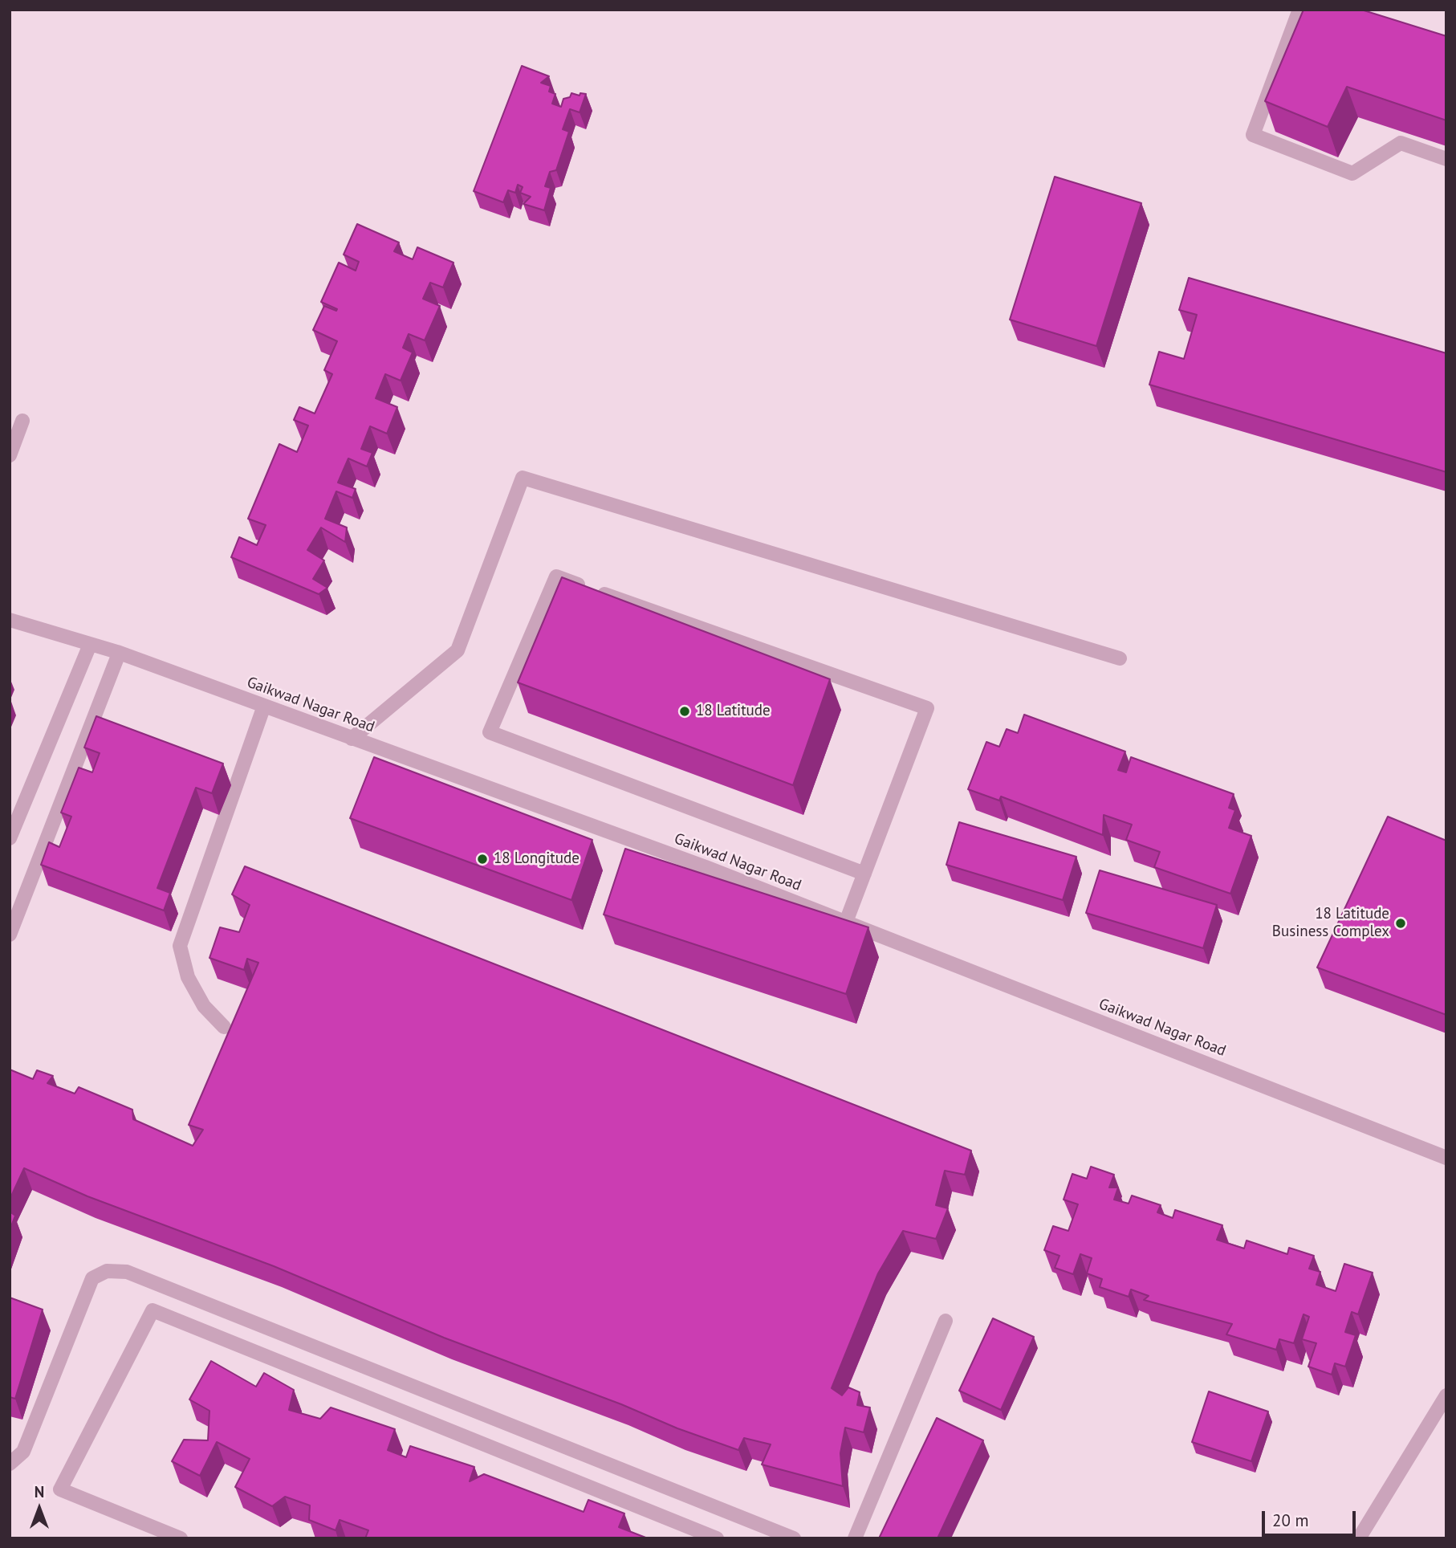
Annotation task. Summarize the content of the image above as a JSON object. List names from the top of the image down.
{
  "streets": {
    "street": ["Gaikwad Nagar Road"]
  },
  "places": ["18 Latitude", "18 Longitude", "18 Latitude Business Complex"],
  "scale_bar": "20 m",
  "north": "top"
}
